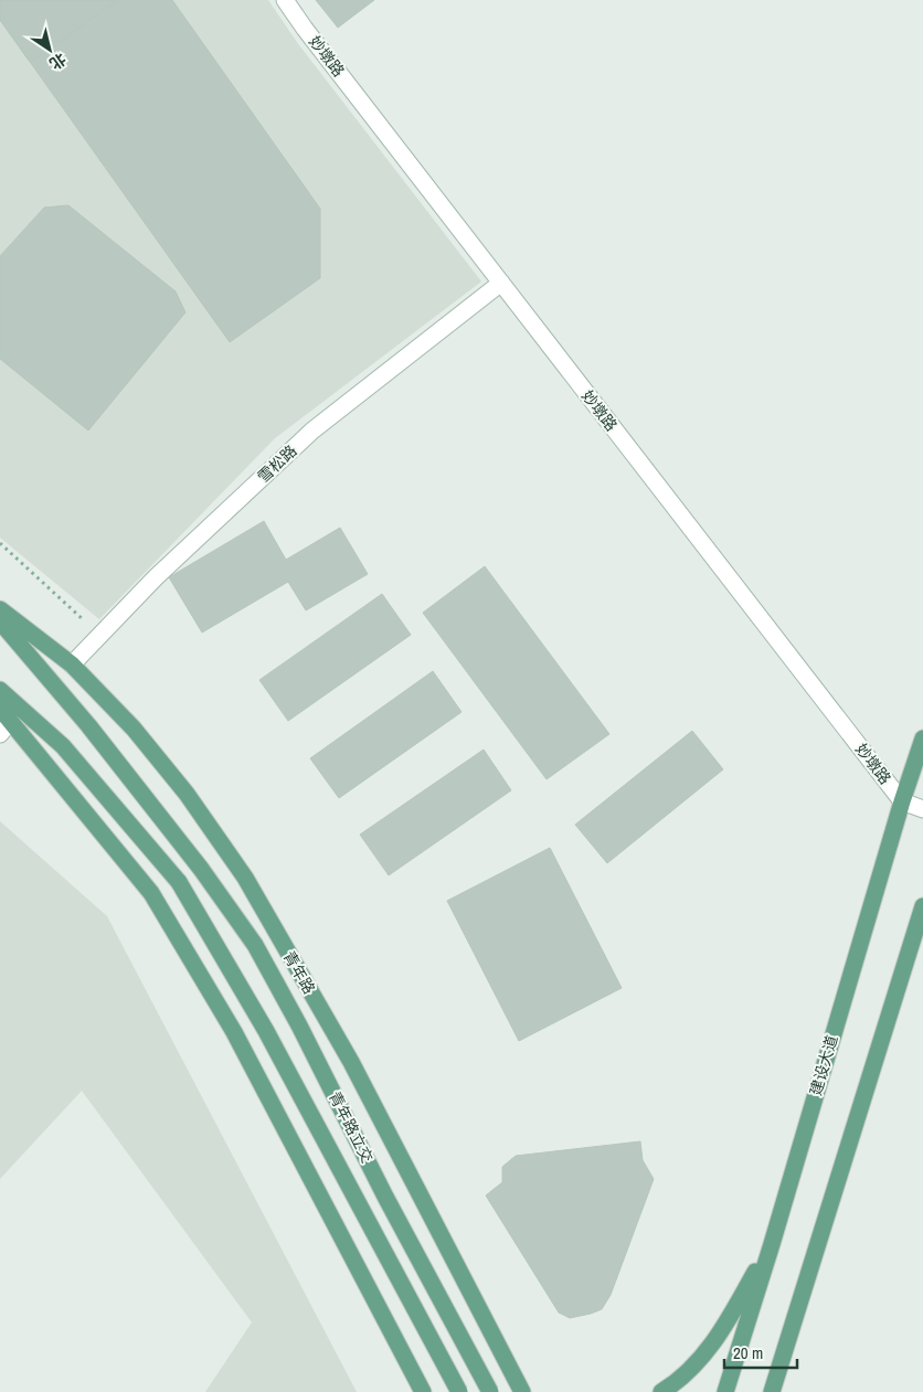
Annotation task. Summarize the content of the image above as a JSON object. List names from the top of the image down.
{
  "streets": {
    "main road": ["青年路", "建设大道", "青年路立交"],
    "street": ["妙墩路", "雪松路"]
  },
  "crossings": [
    ["妙墩路", "雪松路"],
    ["妙墩路", "建设大道"],
    ["雪松路", "青年路"]
  ],
  "scale_bar": "20 m",
  "north": "bottom right"
}
